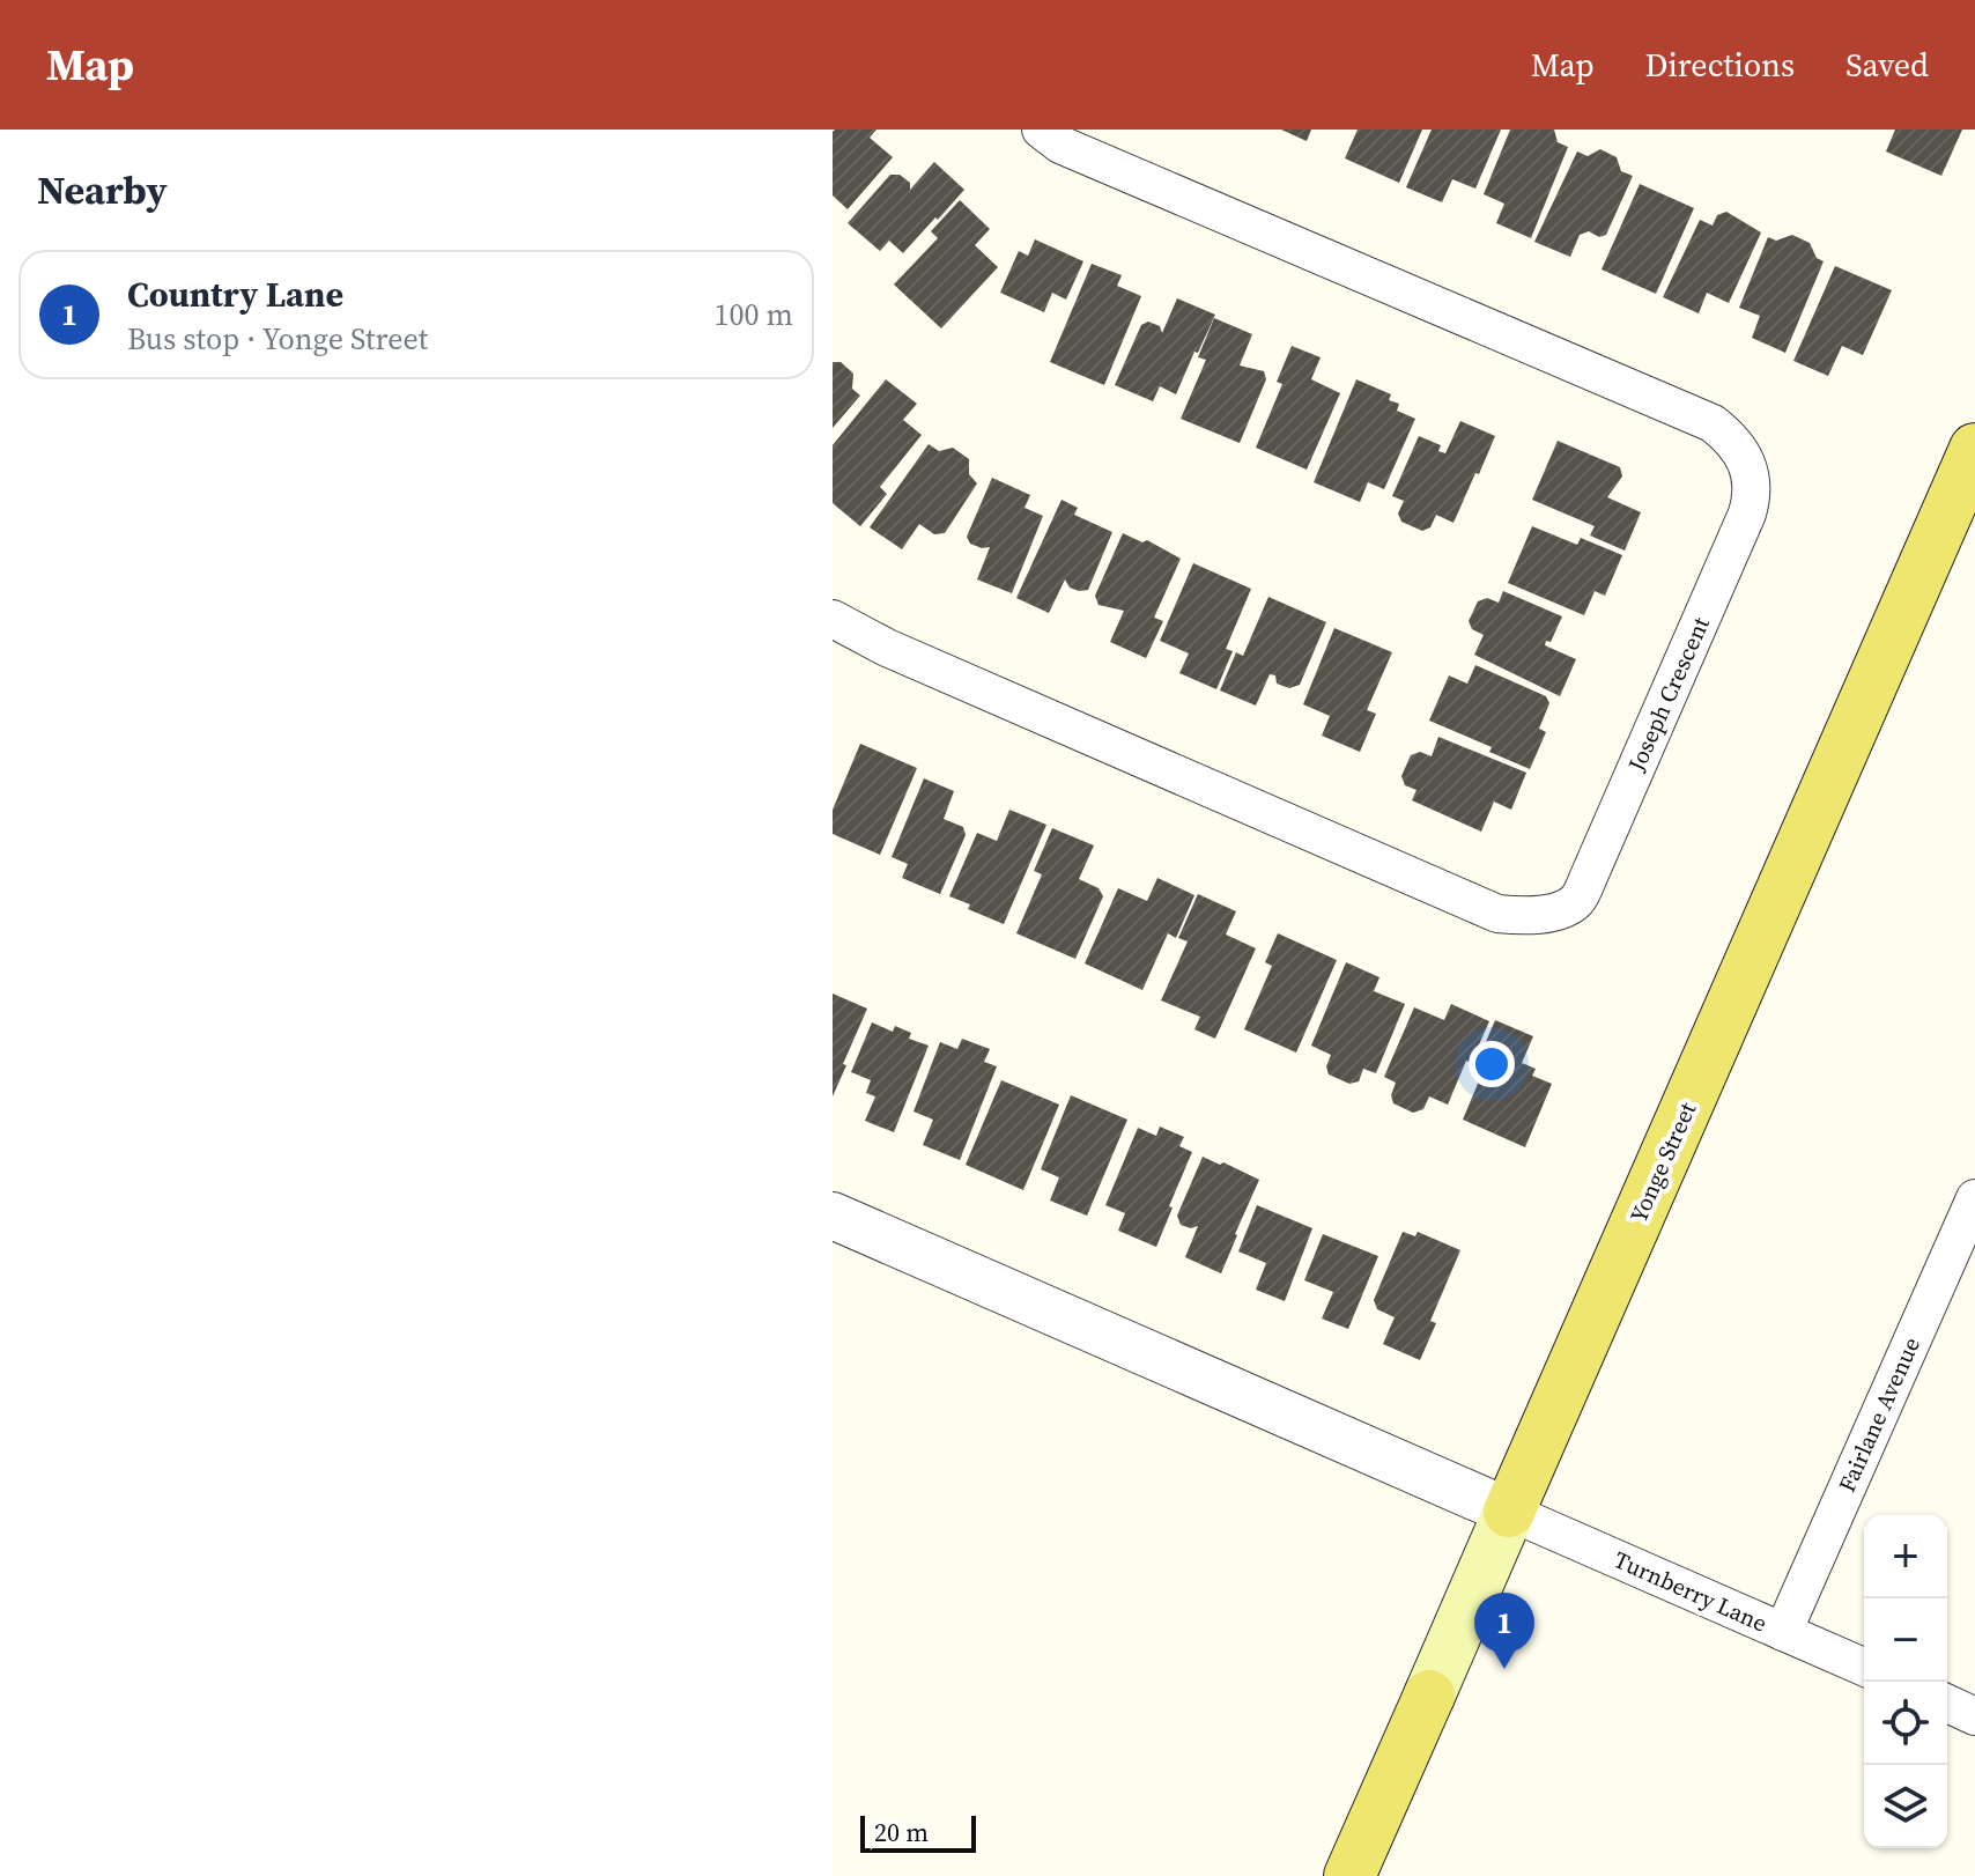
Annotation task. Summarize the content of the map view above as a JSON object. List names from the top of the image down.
{
  "streets": {
    "main road": ["Yonge Street"],
    "street": ["Joseph Crescent", "Fairlane Avenue", "Turnberry Lane"]
  },
  "crossings": [
    ["Yonge Street", "Turnberry Lane"],
    ["Fairlane Avenue", "Turnberry Lane"]
  ],
  "scale_bar": "20 m",
  "page": {
    "header": "Map",
    "nav": ["Map", "Directions", "Saved"],
    "heading": "Nearby",
    "list": [
      {
        "mark": "1",
        "name": "Country Lane",
        "note": "Bus stop · Yonge Street",
        "value": "100 m"
      }
    ],
    "map_buttons": ["+", "−"],
    "pins": "1",
    "scale": "20 m"
  }
}
